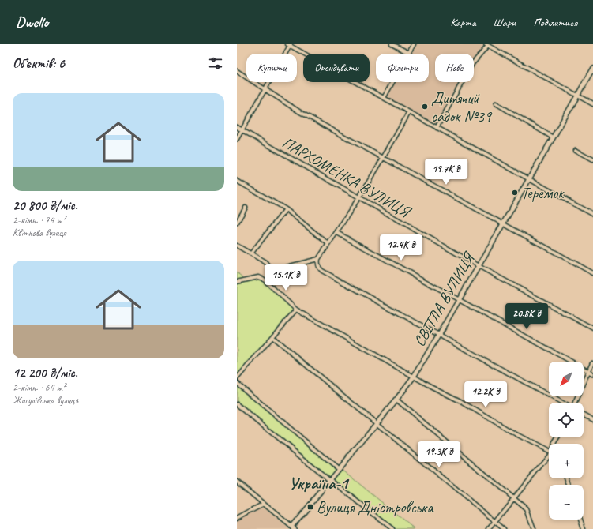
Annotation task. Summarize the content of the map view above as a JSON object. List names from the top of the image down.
{
  "streets": {
    "street": ["ПАРХОМЕНКА ВУЛИЦЯ", "СВІТЛА ВУЛИЦЯ"]
  },
  "crossings": [
    ["ПАРХОМЕНКА ВУЛИЦЯ", "СВІТЛА ВУЛИЦЯ"]
  ],
  "districts": ["Україна-1"],
  "places": {
    "other": ["Дитячий садок №39", "Теремок"],
    "transit": ["Вулиця Дністровська"]
  },
  "north": "bottom left",
  "page": {
    "header": "Dwello",
    "nav": ["Карта", "Шари", "Поділитися"],
    "heading": "Об’єктів: 6",
    "chip": [
      "Купити",
      "Орендувати",
      "Фільтри",
      "Нове"
    ],
    "list": [
      {
        "name": "20 800 ₴/міс.",
        "note": "2-кімн. · 74 m² · Квіткова вулиця"
      },
      {
        "name": "12 200 ₴/міс.",
        "note": "2-кімн. · 64 m² · Жигулівська вулиця"
      }
    ],
    "price": [
      "19.7K ₴",
      "12.4K ₴",
      "15.1K ₴",
      "20.8K ₴",
      "12.2K ₴",
      "19.3K ₴"
    ],
    "map_buttons": ["+", "−"]
  }
}
